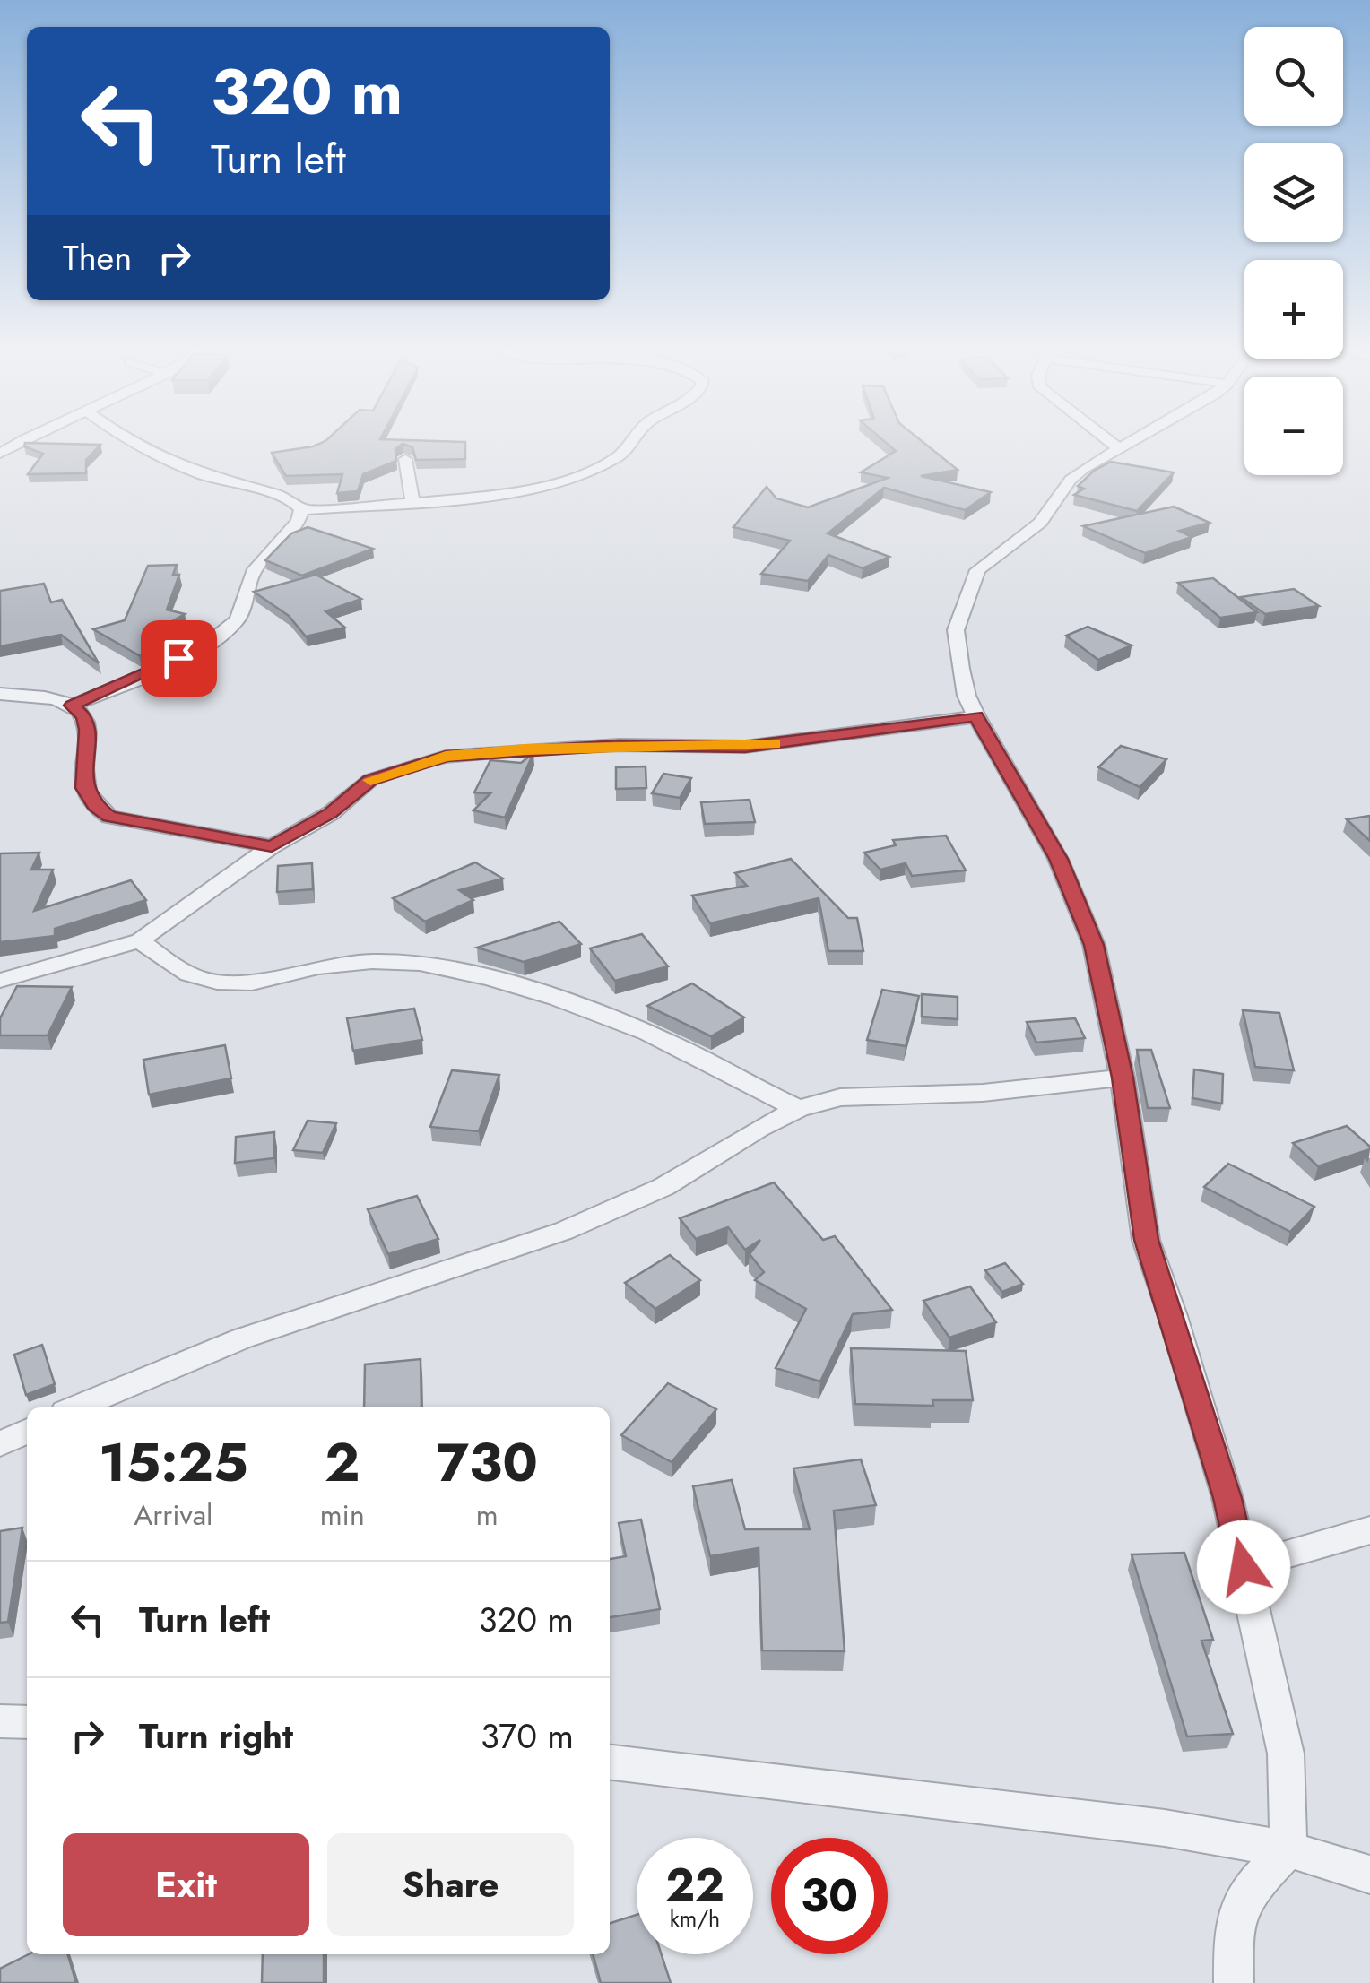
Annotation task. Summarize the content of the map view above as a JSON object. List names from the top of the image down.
{
  "page": {
    "map_buttons": ["+", "−"],
    "turn": ["320 m", "Turn left"],
    "then": "Then",
    "eta": [
      "15:25",
      "Arrival",
      "2",
      "min",
      "730",
      "m"
    ],
    "list": [
      {
        "name": "Turn left",
        "value": "320 m"
      },
      {
        "name": "Turn right",
        "value": "370 m"
      }
    ],
    "buttons": ["Exit", "Share"],
    "speed": "22 km/h",
    "limit": "30"
  }
}
